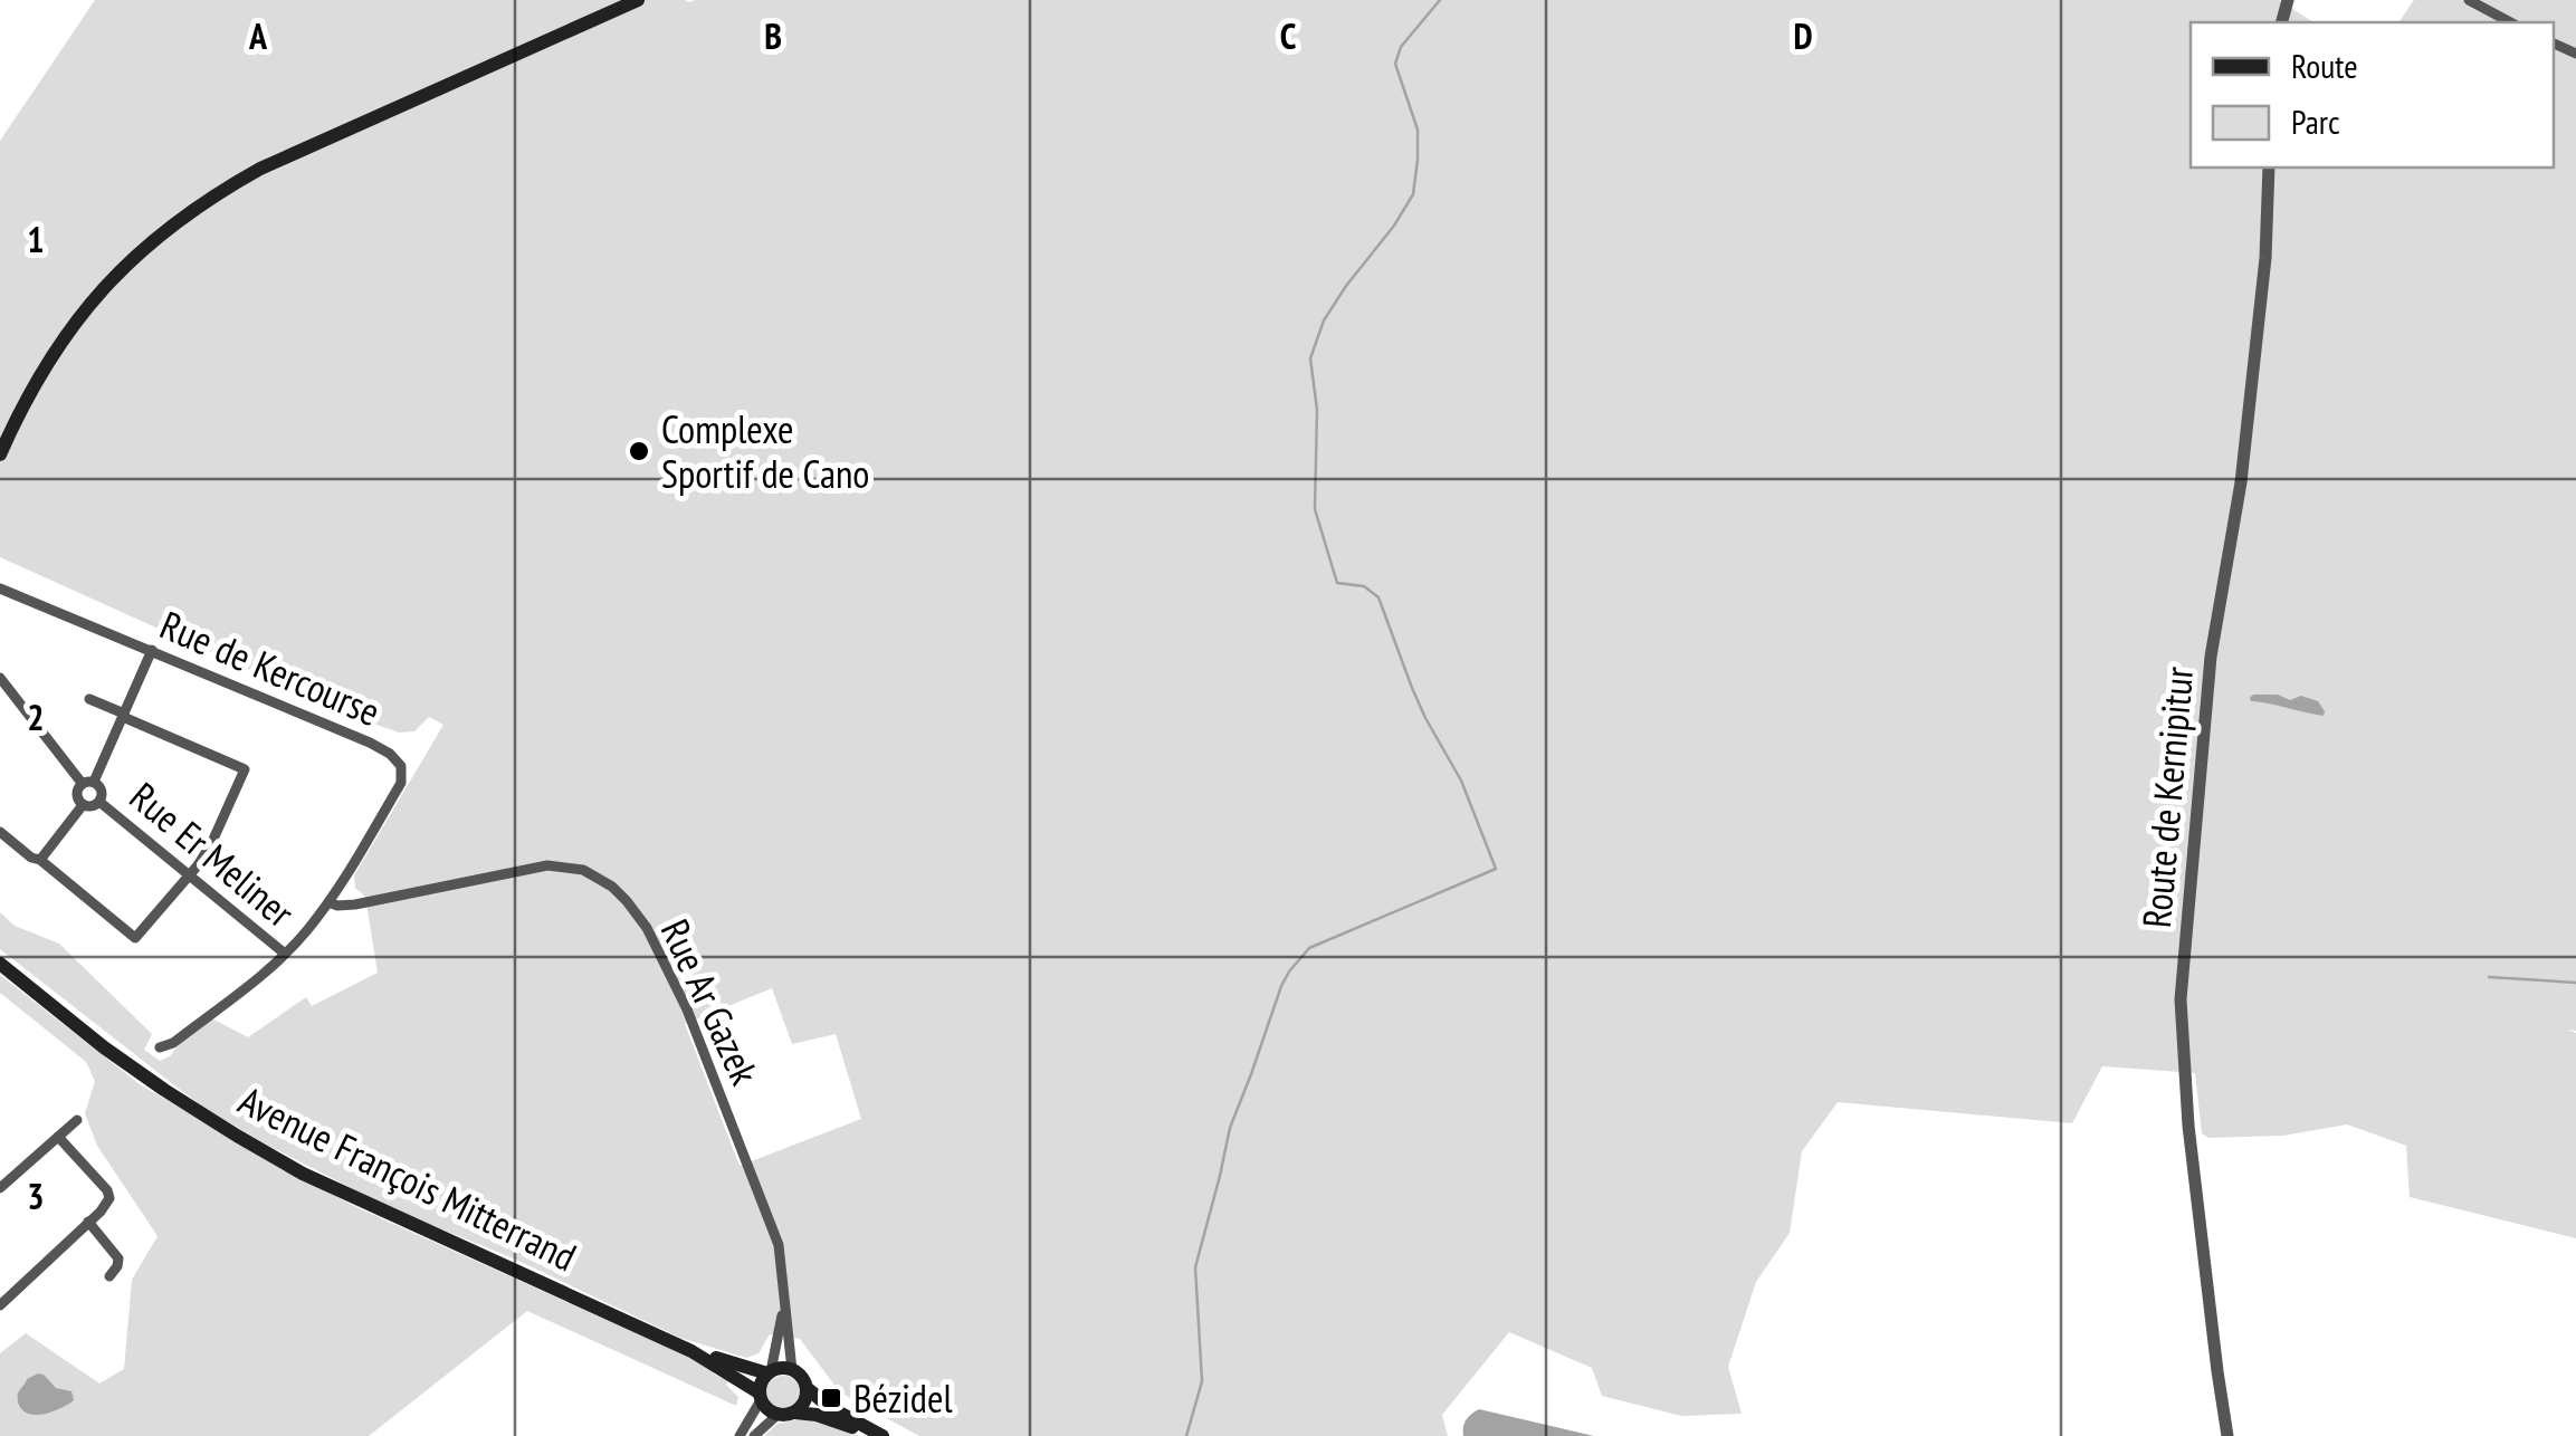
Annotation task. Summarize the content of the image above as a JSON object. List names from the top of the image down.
{
  "streets": {
    "main road": ["Avenue François Mitterrand"],
    "street": [
      "Rue de Kercourse",
      "Route de Kernipitur",
      "Rue Er Meliner",
      "Rue Ar Gazek"
    ]
  },
  "crossings": [
    ["Rue de Kercourse", "Rue Er Meliner"],
    ["Rue de Kercourse", "Rue Ar Gazek"],
    ["Rue Ar Gazek", "Avenue François Mitterrand"]
  ],
  "places": {
    "other": ["Complexe Sportif de Cano"],
    "transit": ["Bézidel"]
  },
  "legend": ["Route", "Parc"],
  "grid": {
    "columns": [
      "A",
      "B",
      "C",
      "D"
    ],
    "rows": ["1", "2", "3"]
  }
}
